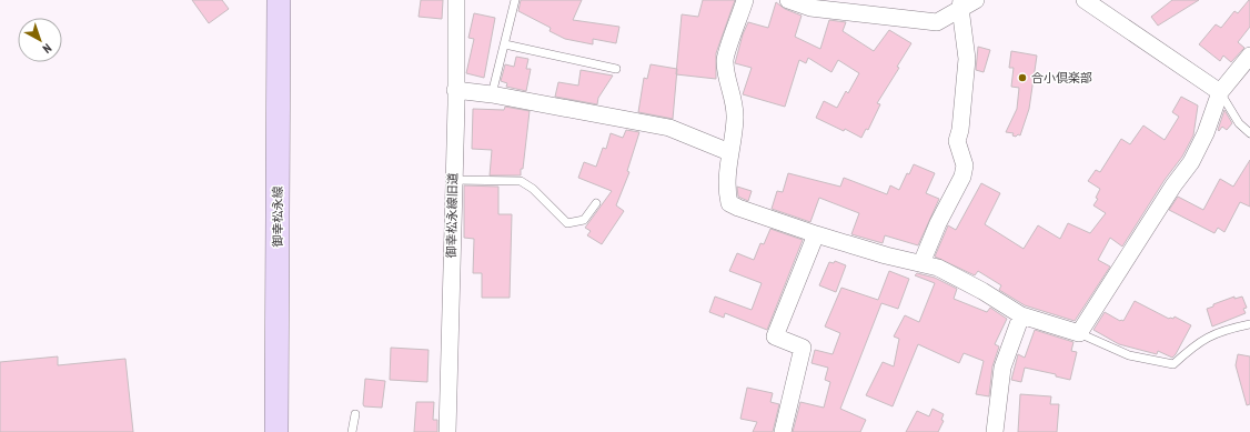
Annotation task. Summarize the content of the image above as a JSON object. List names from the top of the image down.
{
  "streets": {
    "main road": ["御幸松永線"],
    "street": ["御幸松永線旧道"]
  },
  "places": ["合小倶楽部"],
  "north": "bottom right"
}
